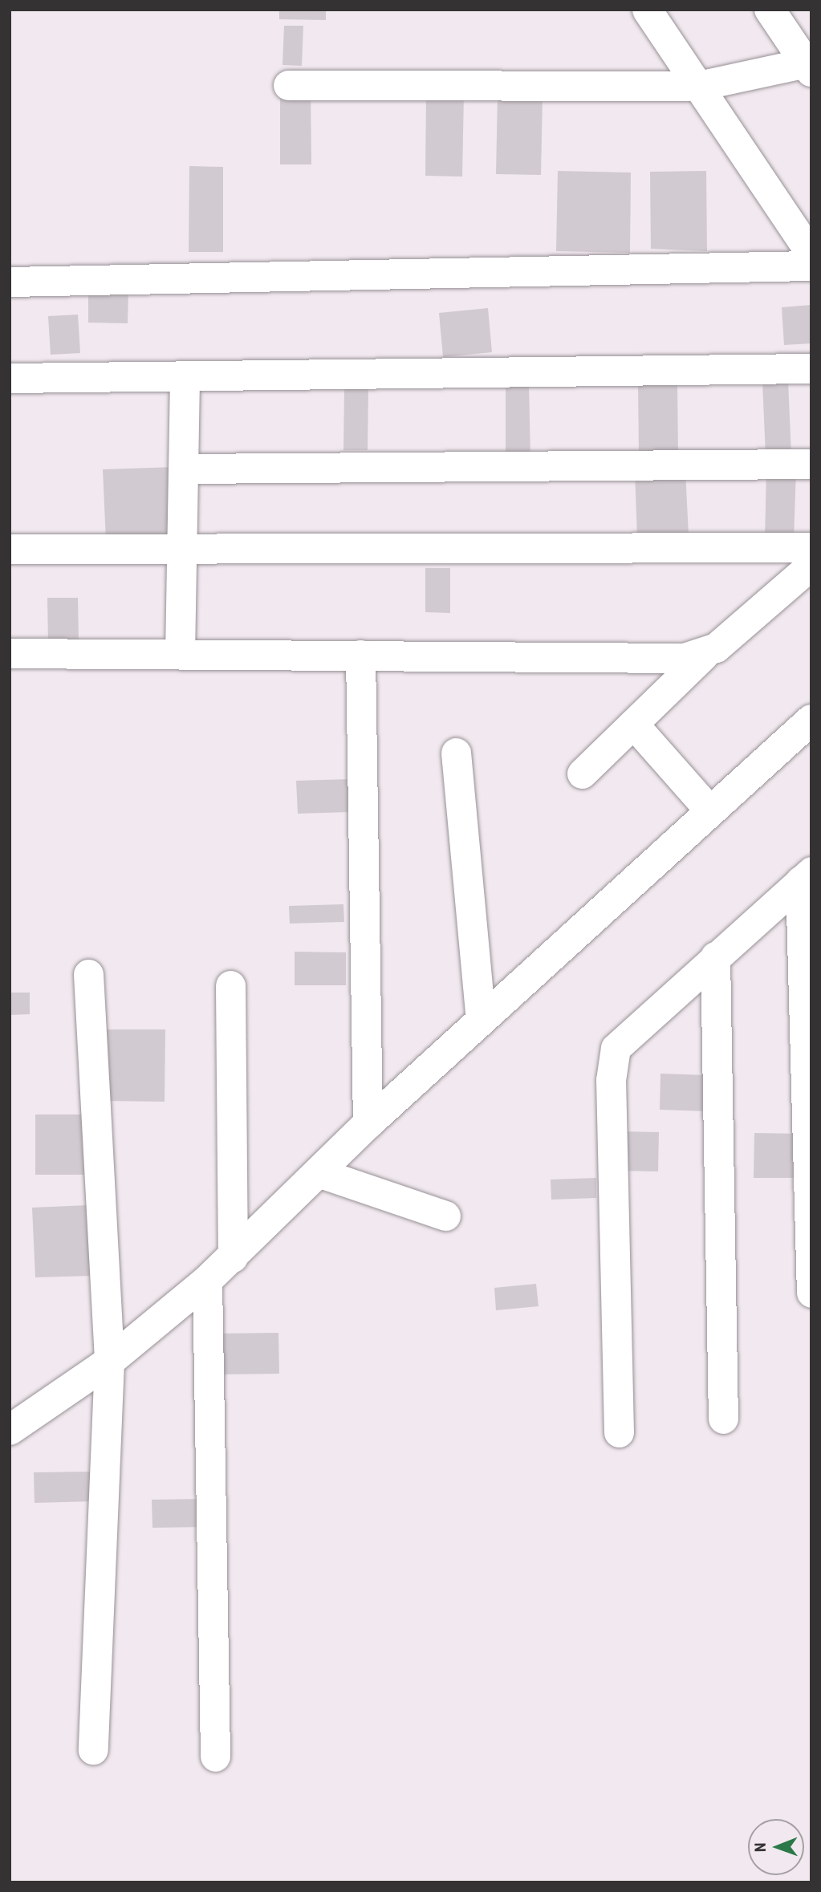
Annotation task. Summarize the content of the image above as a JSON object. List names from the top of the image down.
{
  "north": "left"
}
